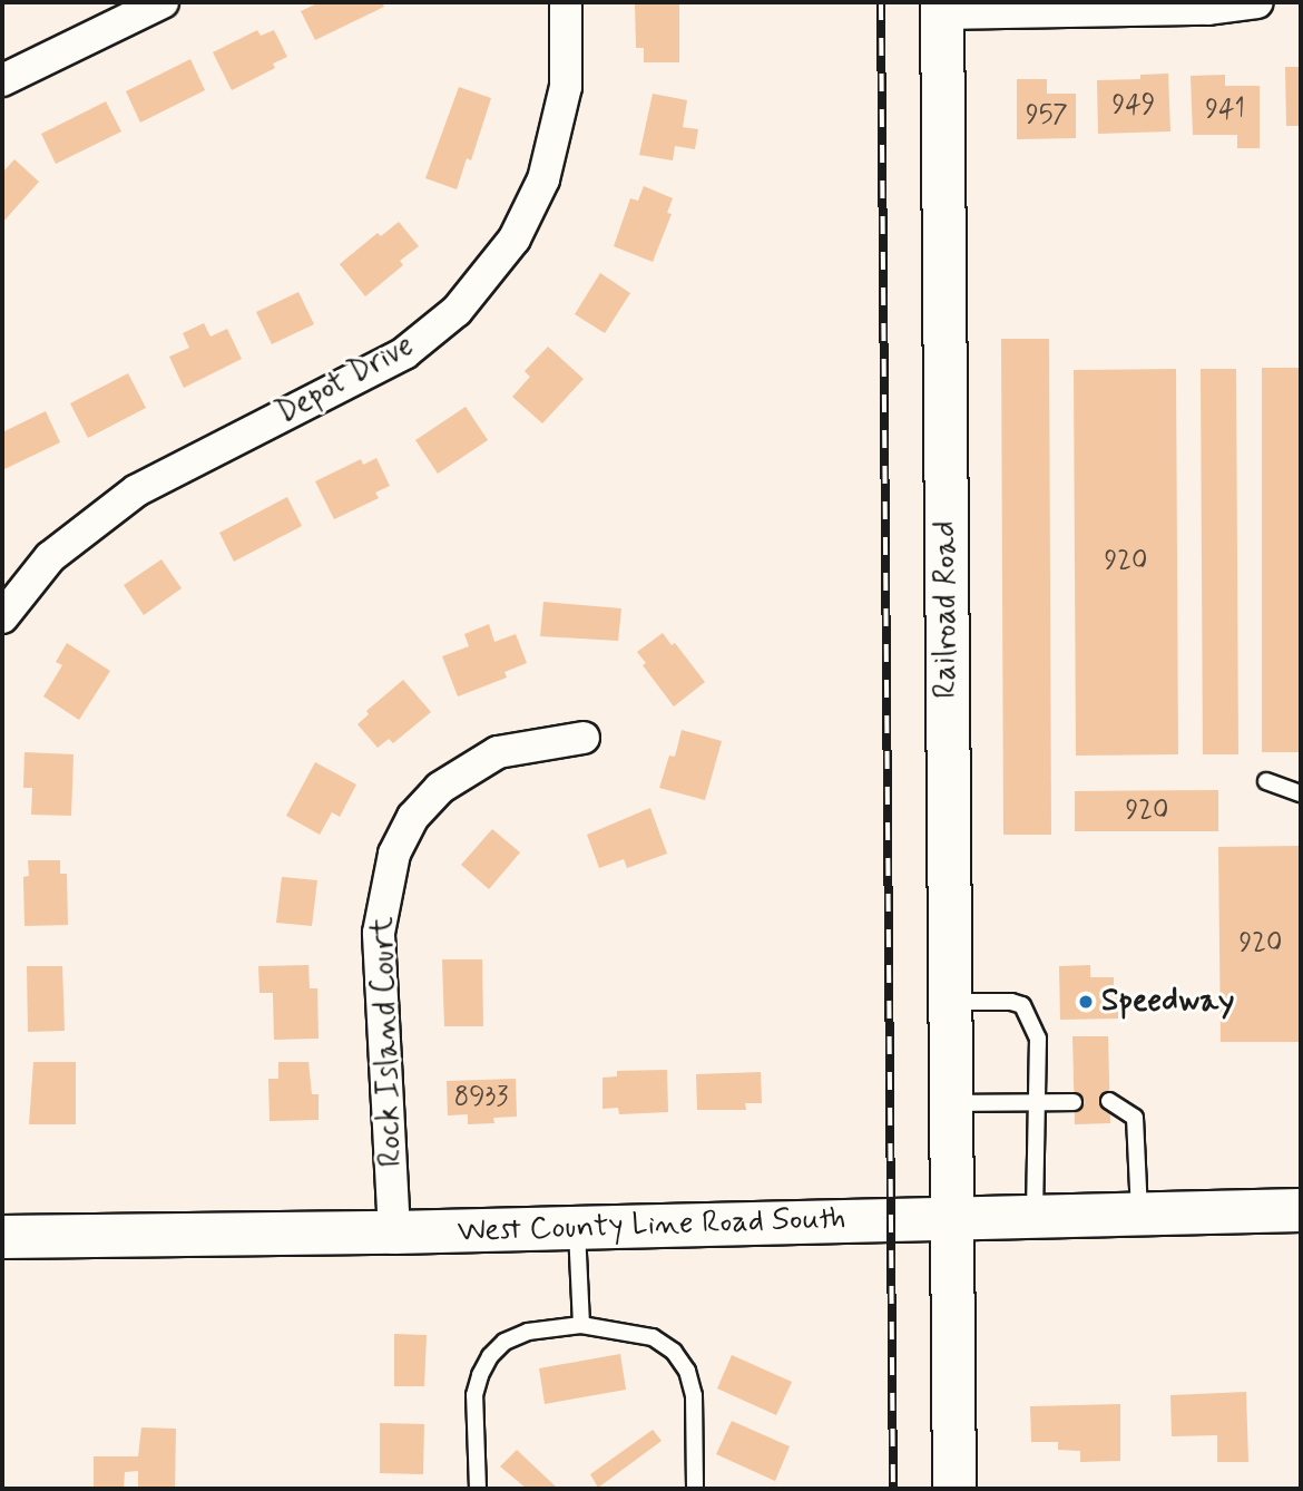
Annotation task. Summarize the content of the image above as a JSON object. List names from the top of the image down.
{
  "streets": {
    "street": [
      "Depot Drive",
      "Railroad Road",
      "Rock Island Court",
      "West County Line Road South"
    ]
  },
  "crossings": [
    ["Railroad Road", "West County Line Road South"],
    ["Rock Island Court", "West County Line Road South"]
  ],
  "places": ["Speedway"],
  "house_numbers": [
    "949",
    "941",
    "957",
    "920",
    "920",
    "920",
    "8933"
  ]
}
